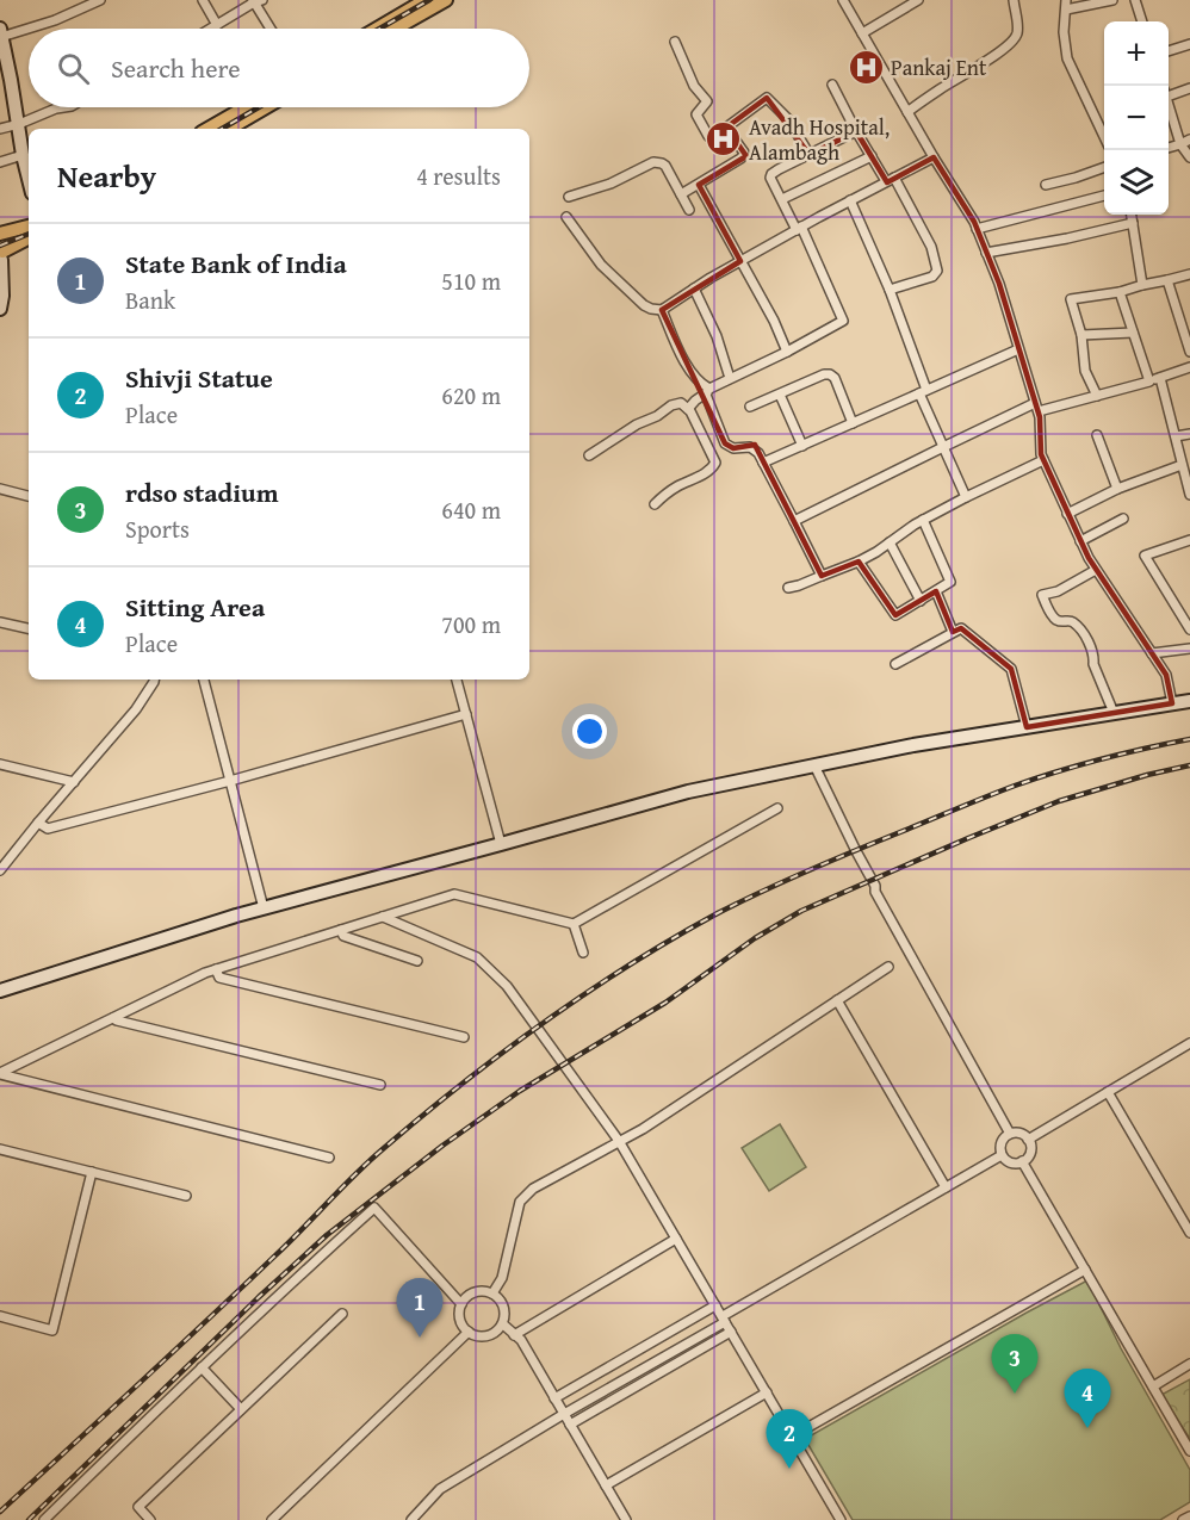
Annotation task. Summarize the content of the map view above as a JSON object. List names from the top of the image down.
{
  "places": {
    "hospital": ["Pankaj Ent", "Avadh Hospital, Alambagh"]
  },
  "page": {
    "map_buttons": ["+", "−"],
    "search": "Search here",
    "heading": ["Nearby", "4 results"],
    "list": [
      {
        "mark": "1",
        "name": "State Bank of India",
        "note": "Bank",
        "value": "510 m"
      },
      {
        "mark": "2",
        "name": "Shivji Statue",
        "note": "Place",
        "value": "620 m"
      },
      {
        "mark": "3",
        "name": "rdso stadium",
        "note": "Sports",
        "value": "640 m"
      },
      {
        "mark": "4",
        "name": "Sitting Area",
        "note": "Place",
        "value": "700 m"
      }
    ],
    "pins": [
      "1",
      "3",
      "4",
      "2"
    ]
  }
}
